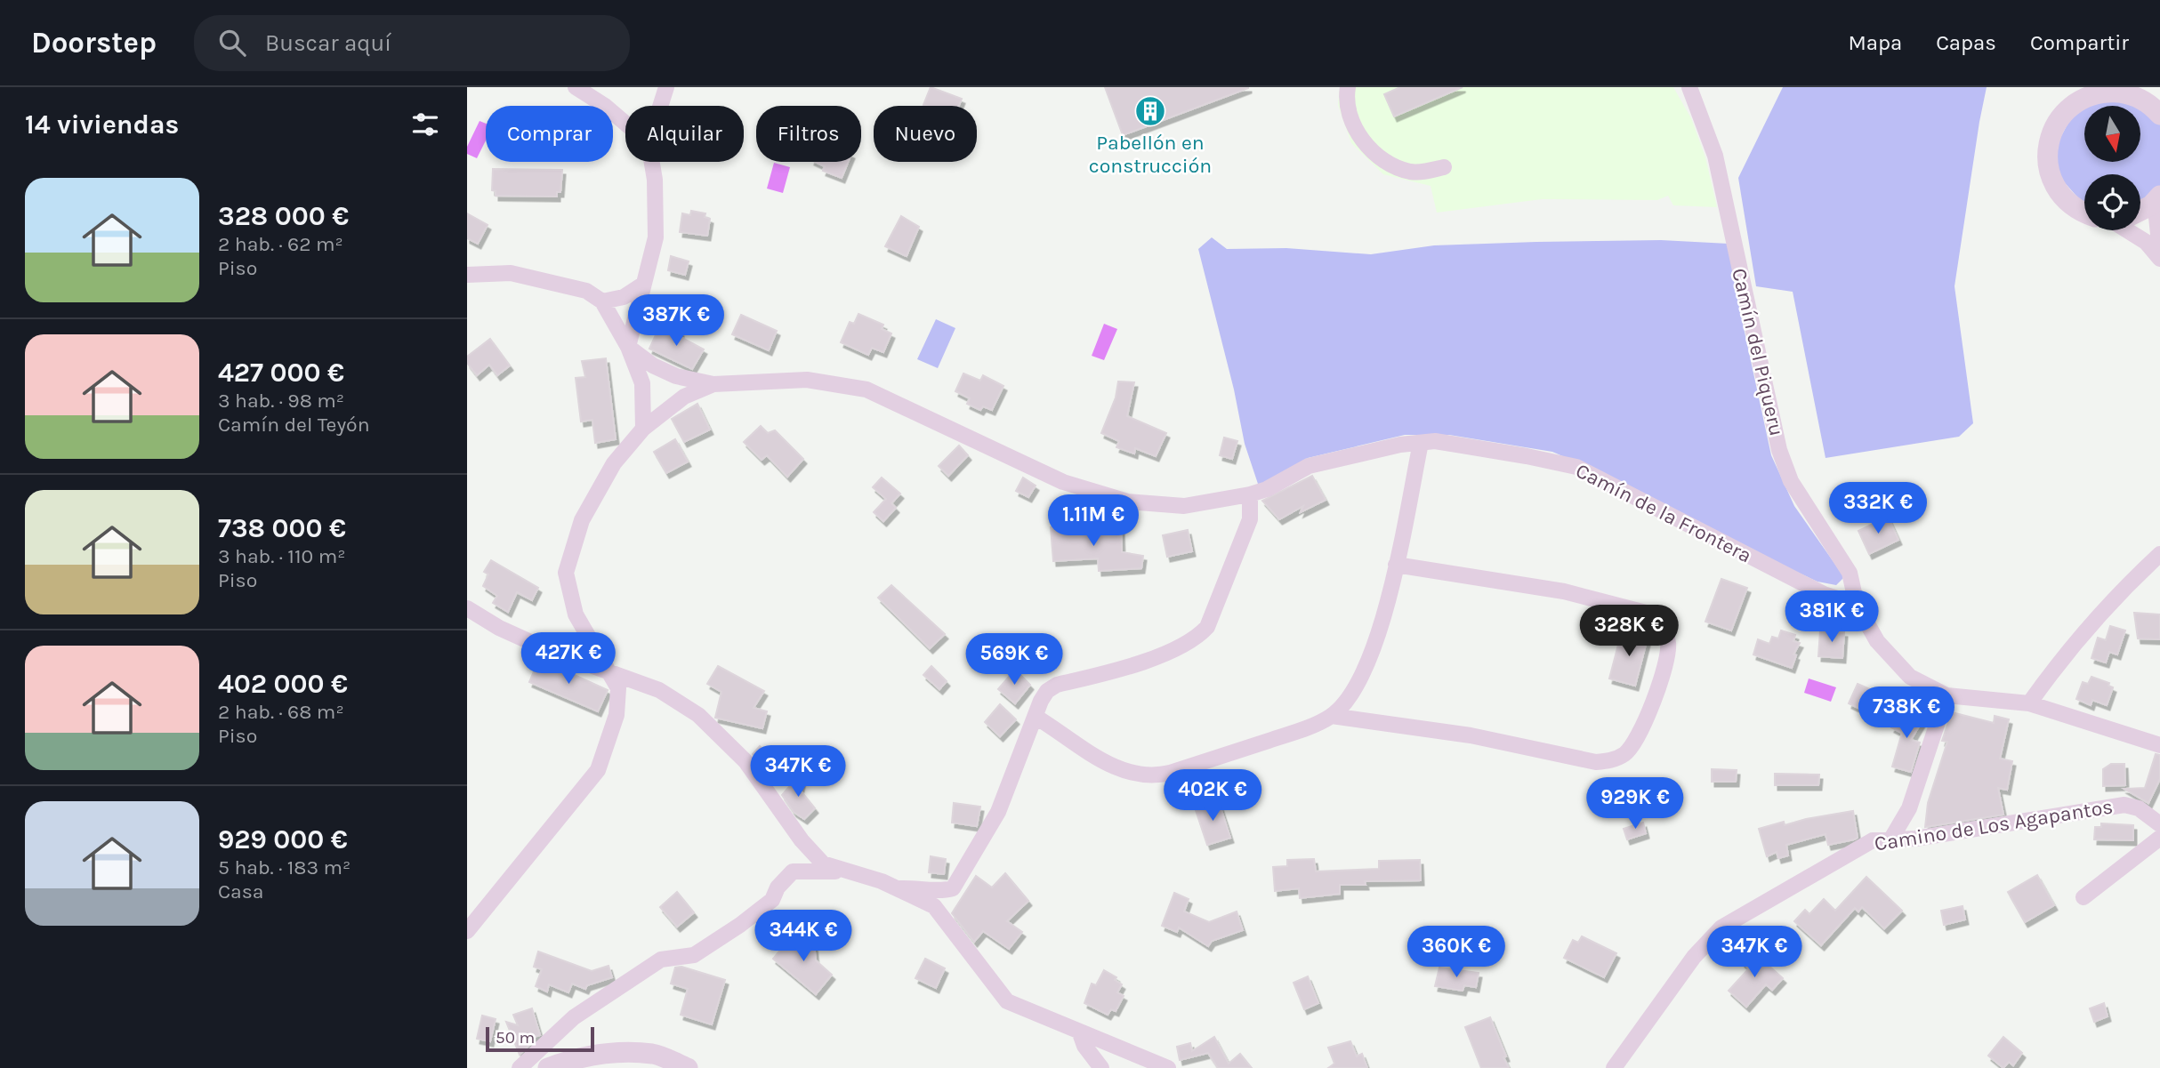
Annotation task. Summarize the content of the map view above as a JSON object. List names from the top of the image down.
{
  "streets": {
    "street": ["Camín del Piqueru", "Camín de la Frontera", "Camino de Los Agapantos"]
  },
  "crossings": [
    ["Camín del Piqueru", "Camín de la Frontera"]
  ],
  "places": {
    "building": ["Pabellón en construcción"]
  },
  "scale_bar": "50 m",
  "north": "bottom",
  "page": {
    "header": "Doorstep",
    "search": "Buscar aquí",
    "nav": ["Mapa", "Capas", "Compartir"],
    "heading": "14 viviendas",
    "chip": [
      "Comprar",
      "Alquilar",
      "Filtros",
      "Nuevo"
    ],
    "list": [
      {
        "name": "328 000 €",
        "note": "2 hab. · 62 m² · Piso"
      },
      {
        "name": "427 000 €",
        "note": "3 hab. · 98 m² · Camín del Teyón"
      },
      {
        "name": "738 000 €",
        "note": "3 hab. · 110 m² · Piso"
      },
      {
        "name": "402 000 €",
        "note": "2 hab. · 68 m² · Piso"
      },
      {
        "name": "929 000 €",
        "note": "5 hab. · 183 m² · Casa"
      }
    ],
    "price": [
      "387K €",
      "332K €",
      "1.11M €",
      "381K €",
      "328K €",
      "427K €",
      "569K €",
      "738K €",
      "347K €",
      "402K €",
      "929K €",
      "344K €",
      "360K €",
      "347K €"
    ],
    "scale": "50 m"
  }
}
